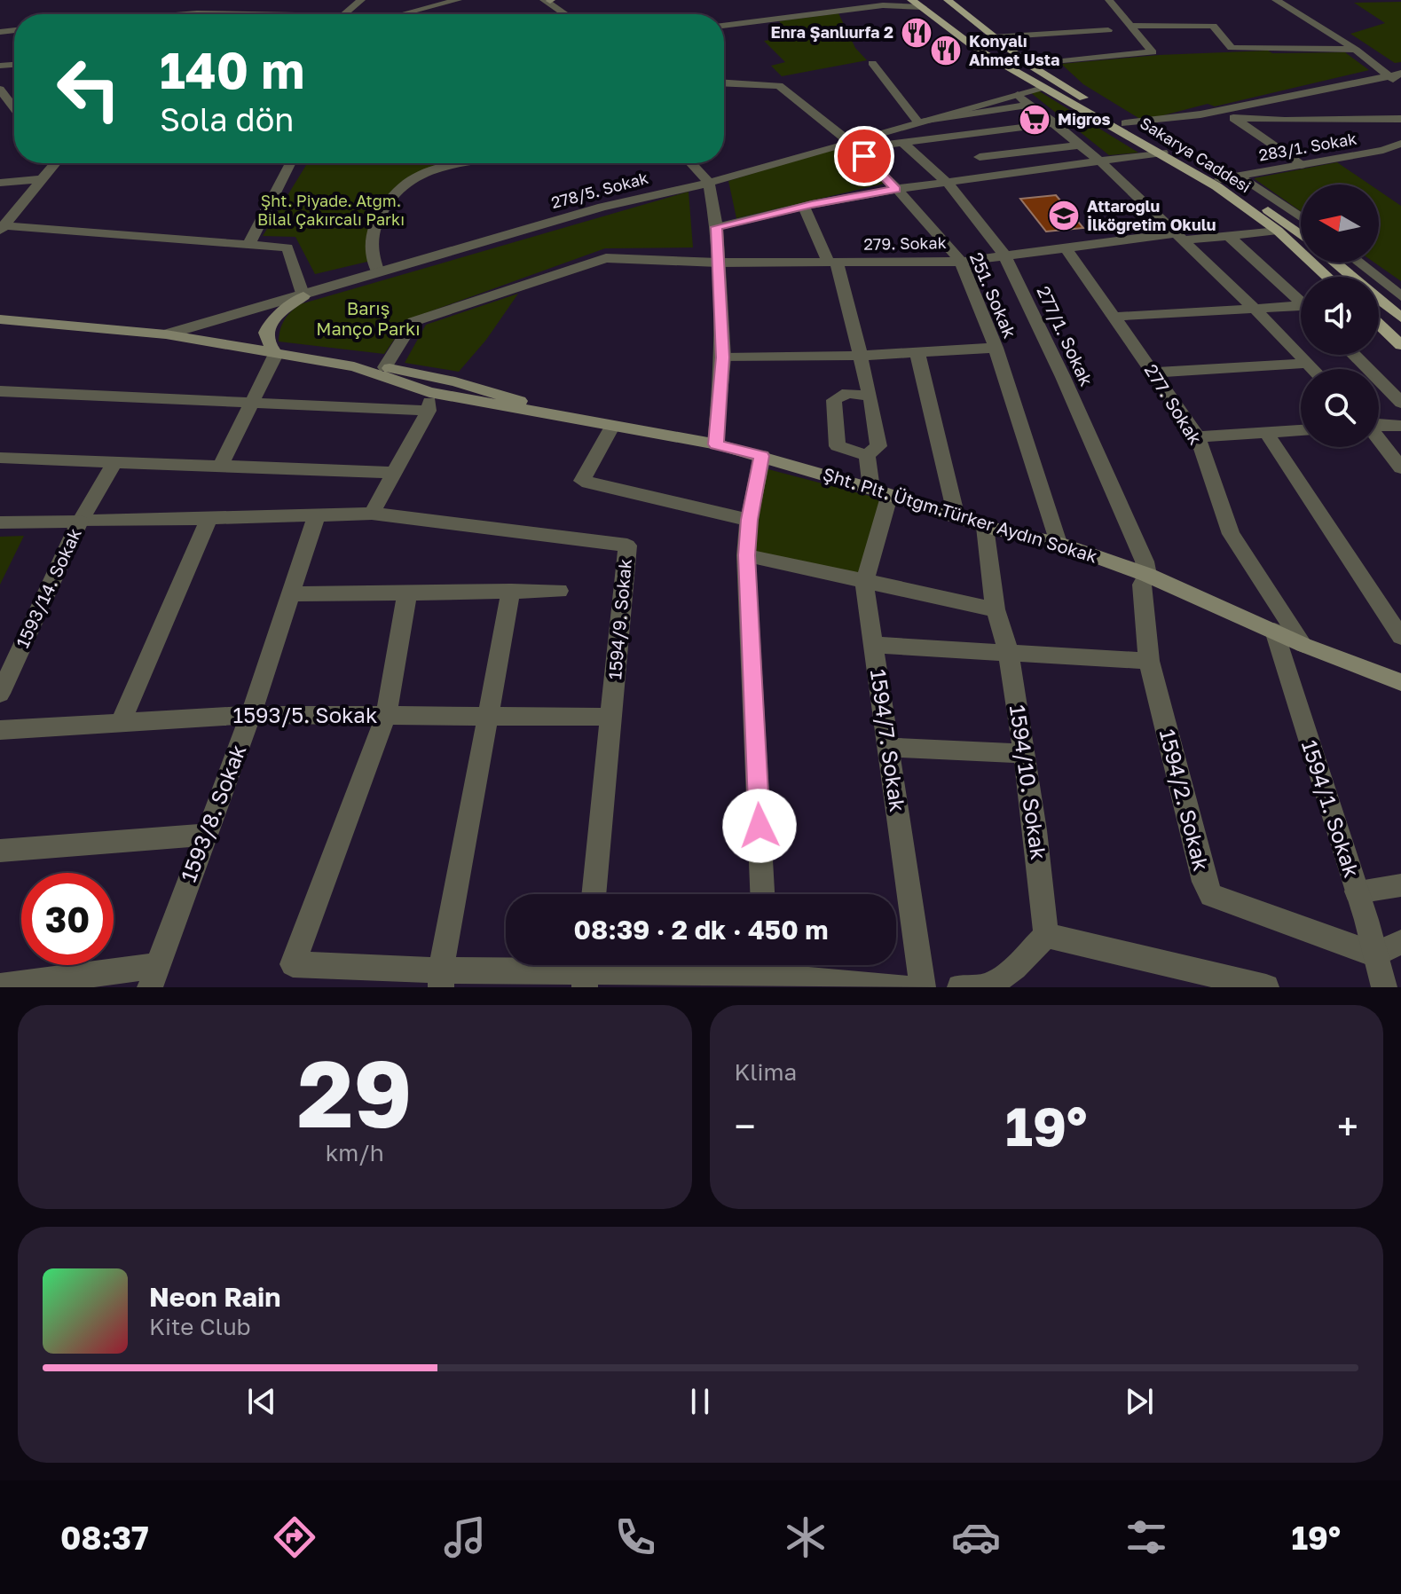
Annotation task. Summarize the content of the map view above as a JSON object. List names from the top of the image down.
{
  "streets": {
    "main road": ["Sakarya Caddesi", "Şht. Plt. Ütğm.Türker Aydın Sokak"],
    "street": [
      "283/1. Sokak",
      "278/5. Sokak",
      "279. Sokak",
      "251. Sokak",
      "277/1. Sokak",
      "277. Sokak",
      "1593/14. Sokak",
      "1594/9. Sokak",
      "1593/5. Sokak",
      "1594/7. Sokak",
      "1594/10. Sokak",
      "1594/2. Sokak",
      "1594/1. Sokak",
      "1593/8. Sokak"
    ]
  },
  "crossings": [
    ["283/1. Sokak", "Sakarya Caddesi"],
    ["Sakarya Caddesi", "278/5. Sokak"],
    ["Sakarya Caddesi", "279. Sokak"],
    ["278/5. Sokak", "251. Sokak"],
    ["278/5. Sokak", "277/1. Sokak"],
    ["278/5. Sokak", "Şht. Plt. Ütğm.Türker Aydın Sokak"],
    ["279. Sokak", "251. Sokak"],
    ["279. Sokak", "277/1. Sokak"],
    ["279. Sokak", "277. Sokak"],
    ["251. Sokak", "Şht. Plt. Ütğm.Türker Aydın Sokak"],
    ["277/1. Sokak", "Şht. Plt. Ütğm.Türker Aydın Sokak"],
    ["277/1. Sokak", "1594/2. Sokak"],
    ["277. Sokak", "Şht. Plt. Ütğm.Türker Aydın Sokak"],
    ["Şht. Plt. Ütğm.Türker Aydın Sokak", "1594/7. Sokak"],
    ["Şht. Plt. Ütğm.Türker Aydın Sokak", "1594/10. Sokak"],
    ["Şht. Plt. Ütğm.Türker Aydın Sokak", "1594/2. Sokak"],
    ["Şht. Plt. Ütğm.Türker Aydın Sokak", "1594/1. Sokak"],
    ["1594/9. Sokak", "1593/5. Sokak"],
    ["1593/5. Sokak", "1593/8. Sokak"],
    ["1594/2. Sokak", "1594/1. Sokak"]
  ],
  "parks": ["Şht. Piyade. Atğm. Bilal Çakırcalı Parkı", "Barış Manço Parkı"],
  "places": {
    "restaurant": ["Enra Şanlıurfa 2", "Konyalı Ahmet Usta"],
    "supermarket": ["Migros"],
    "school or university": ["Attaroğlu İlköğretim Okulu"]
  },
  "north": "left",
  "page": {
    "turn": ["140 m", "Sola dön"],
    "limit": "30",
    "trip": "08:39 · 2 dk · 450 m",
    "tile": [
      ["29", "km/h"],
      "Klima"
    ],
    "heat": ["−", "19°", "+"],
    "song": ["Neon Rain", "Kite Club"],
    "tabs": ["08:37", "19°"]
  }
}
